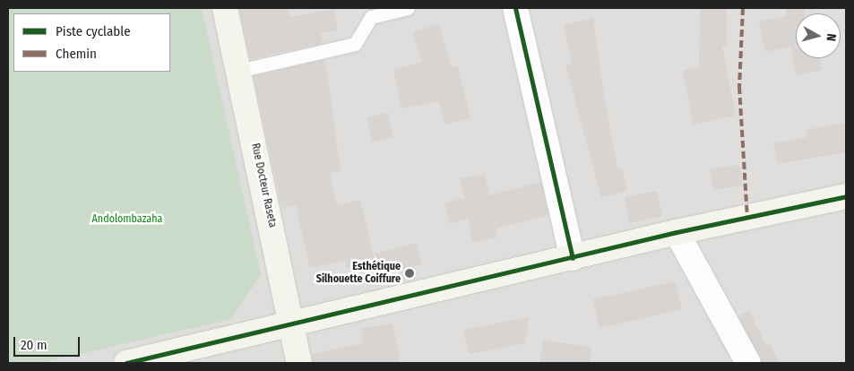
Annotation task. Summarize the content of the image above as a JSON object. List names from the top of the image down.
{
  "streets": {
    "street": ["Rue Docteur Raseta"]
  },
  "parks": ["Andolombazaha"],
  "places": ["Esthétique Silhouette Coiffure"],
  "legend": ["Piste cyclable", "Chemin"],
  "scale_bar": "20 m",
  "north": "right"
}
